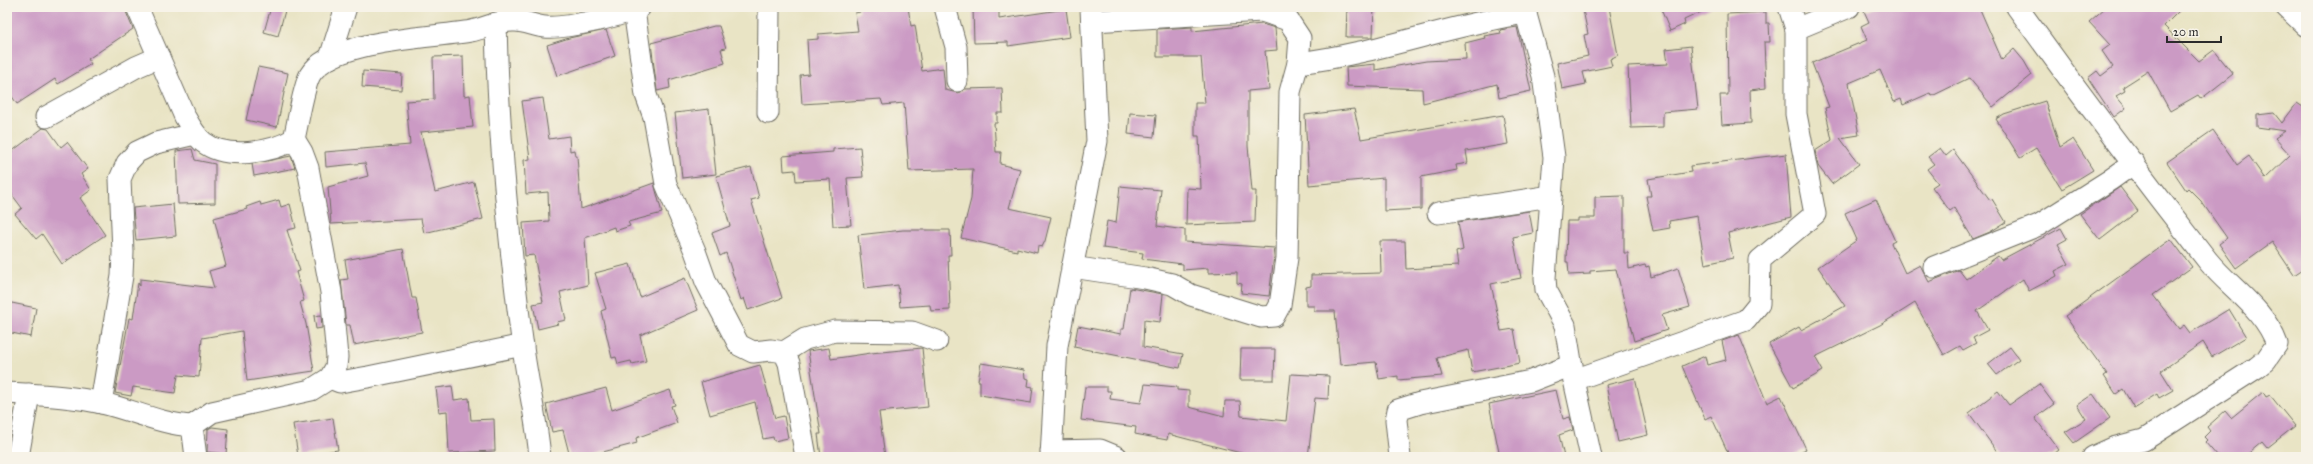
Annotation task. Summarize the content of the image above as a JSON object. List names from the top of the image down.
{
  "scale_bar": "20 m"
}
